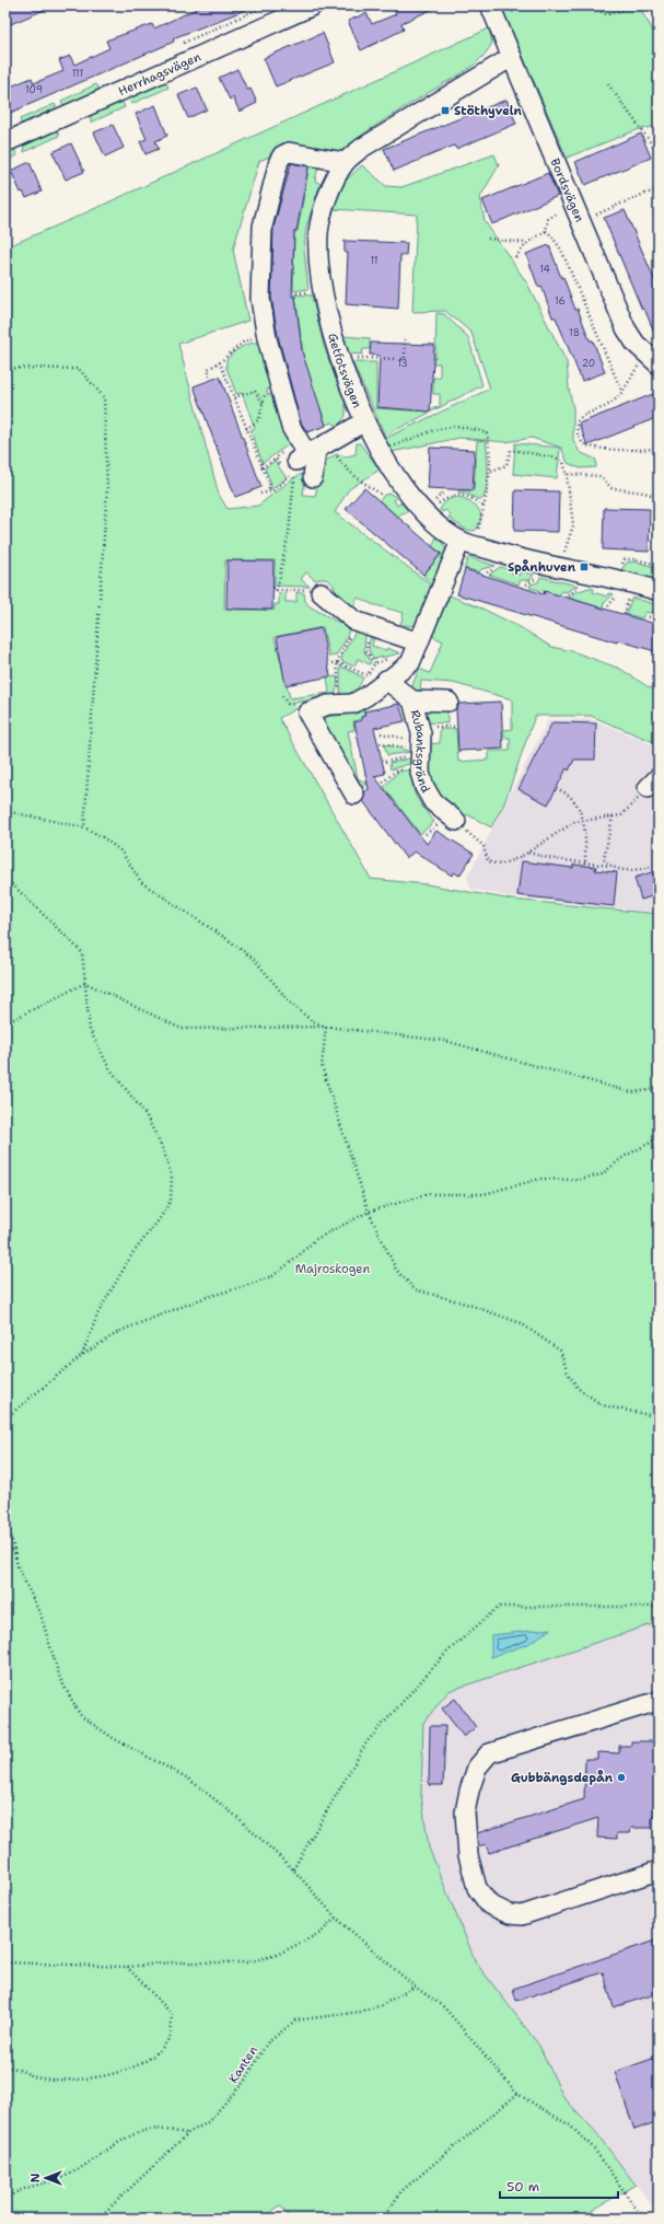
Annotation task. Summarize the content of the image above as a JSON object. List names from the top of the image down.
{
  "streets": {
    "street": [
      "Herrhagsvägen",
      "Bordsvägen",
      "Getfotsvägen",
      "Rubanksgränd"
    ],
    "path": ["Kanten"]
  },
  "crossings": [
    ["Bordsvägen", "Getfotsvägen"]
  ],
  "parks": ["Majroskogen"],
  "places": {
    "transit": ["Stöthyveln", "Spånhuven"],
    "other": ["Gubbängsdepån"]
  },
  "house_numbers": [
    "111",
    "109",
    "11",
    "14",
    "16",
    "18",
    "13",
    "20"
  ],
  "scale_bar": "50 m",
  "north": "left"
}
